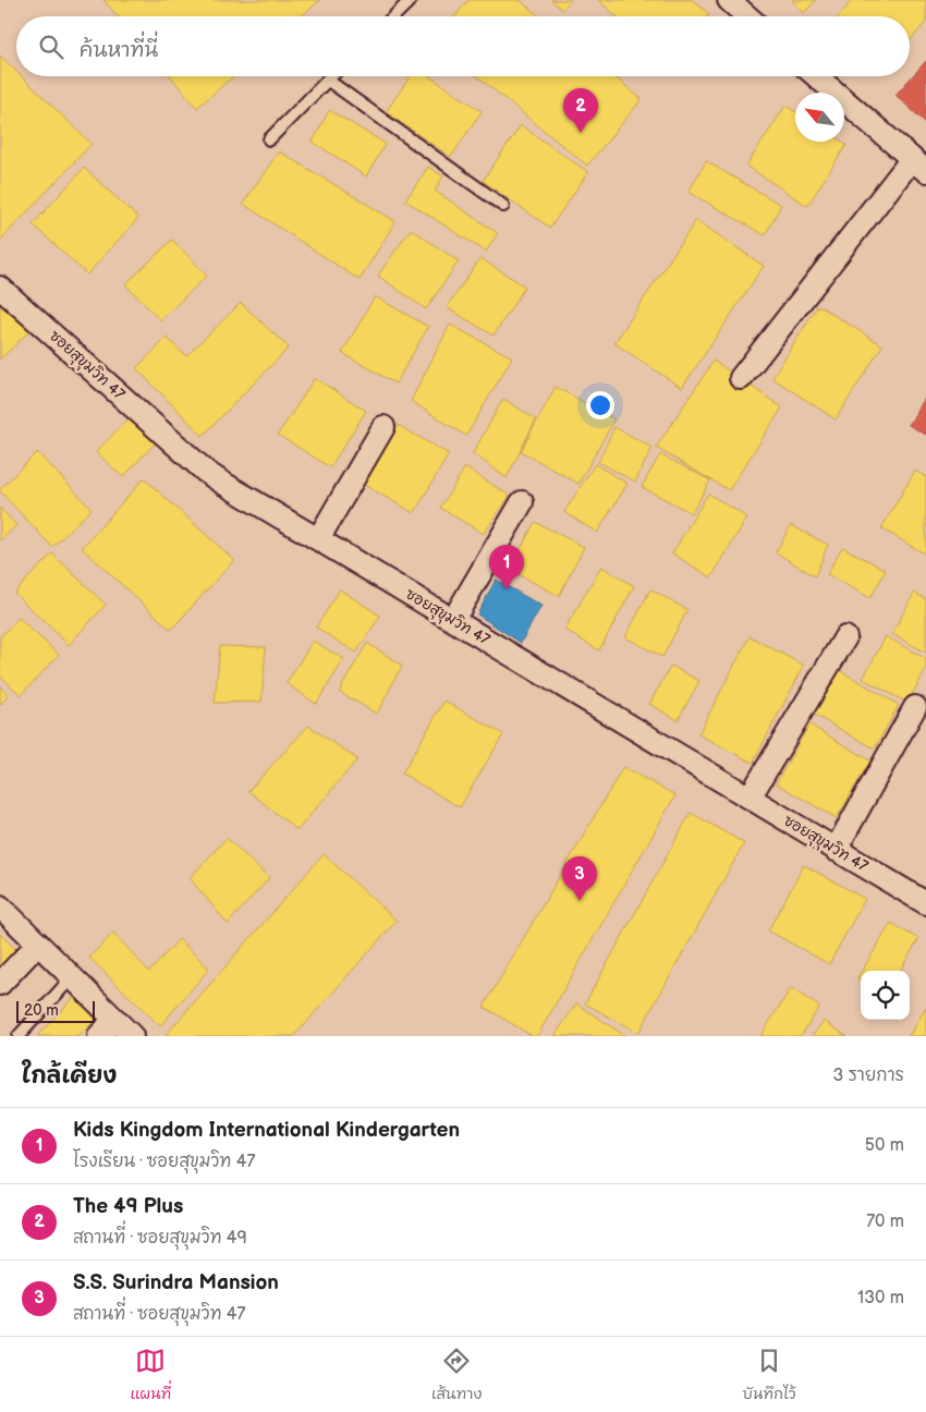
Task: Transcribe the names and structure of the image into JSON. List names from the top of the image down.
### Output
{
  "streets": {
    "street": ["ซอยสุขุมวิท 47"]
  },
  "scale_bar": "20 m",
  "north": "top left",
  "page": {
    "search": "ค้นหาที่นี่",
    "pins": ["2", "1", "3"],
    "scale": "20 m",
    "heading": ["ใกล้เคียง", "3 รายการ"],
    "list": [
      {
        "mark": "1",
        "name": "Kids Kingdom International Kindergarten",
        "note": "โรงเรียน · ซอยสุขุมวิท 47",
        "value": "50 m"
      },
      {
        "mark": "2",
        "name": "The 49 Plus",
        "note": "สถานที่ · ซอยสุขุมวิท 49",
        "value": "70 m"
      },
      {
        "mark": "3",
        "name": "S.S. Surindra Mansion",
        "note": "สถานที่ · ซอยสุขุมวิท 47",
        "value": "130 m"
      }
    ],
    "nav": ["แผนที่", "เส้นทาง", "บันทึกไว้"]
  }
}
